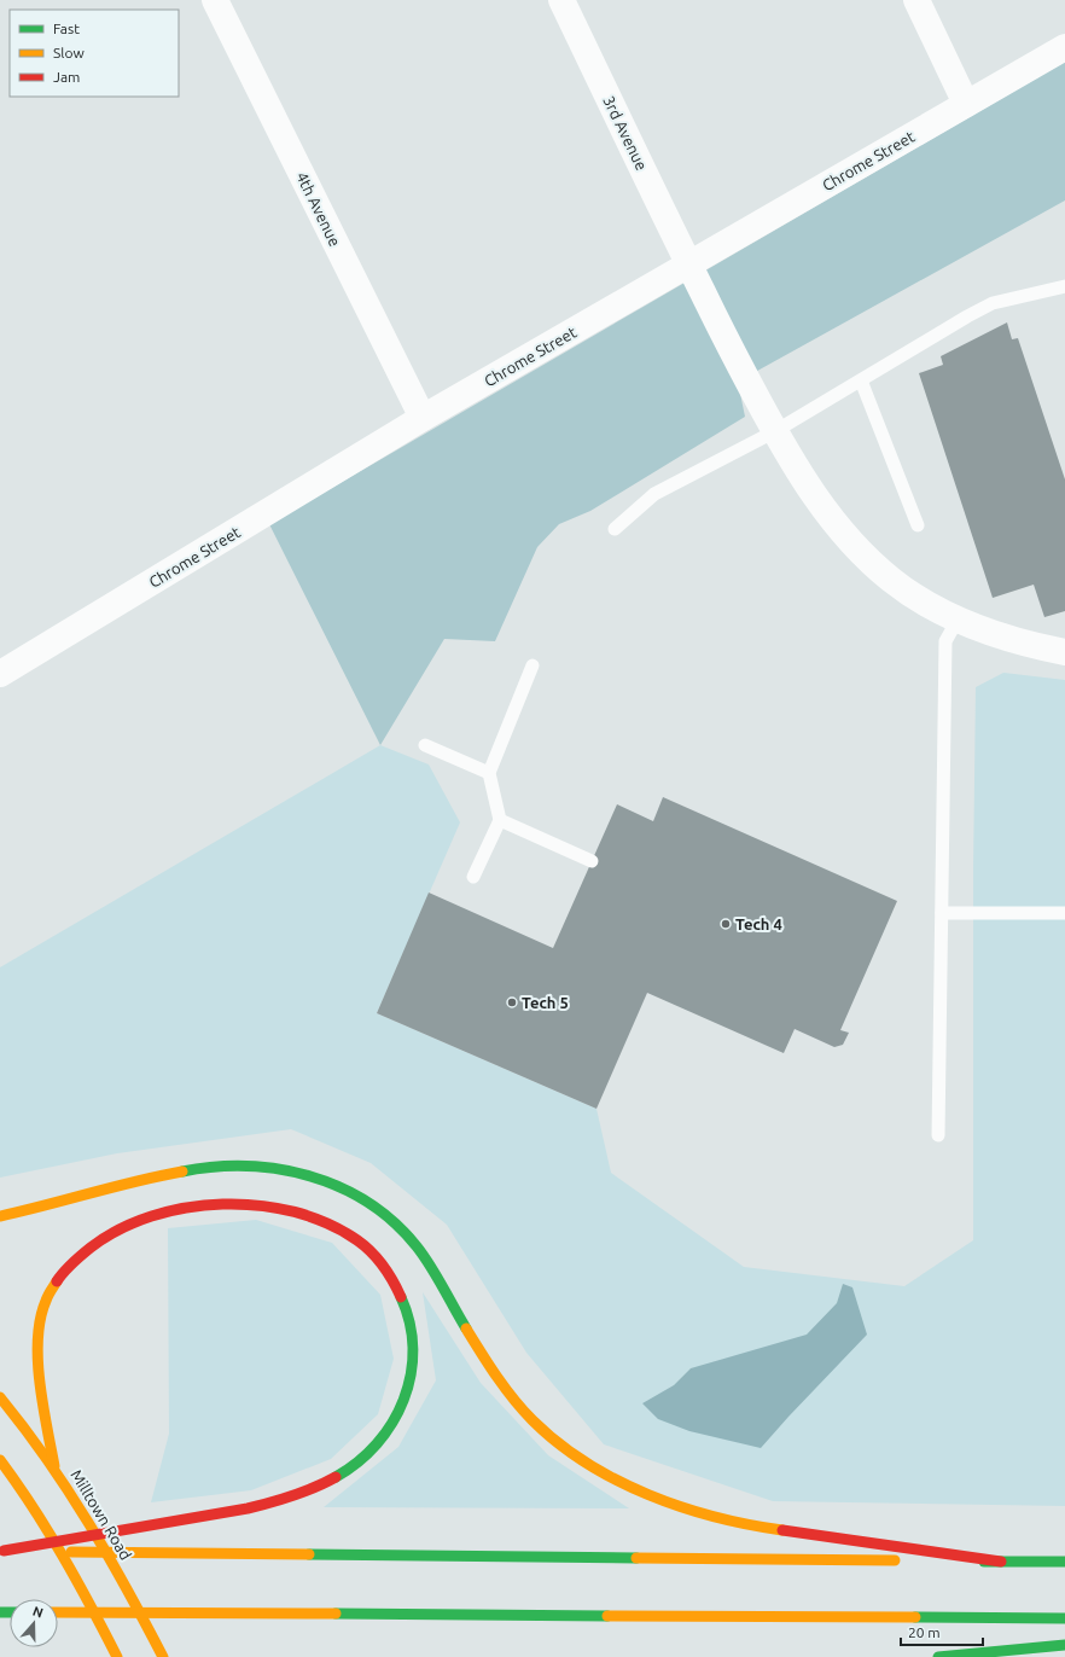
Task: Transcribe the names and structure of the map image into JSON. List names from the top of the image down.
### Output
{
  "streets": {
    "main road": ["Milltown Road"],
    "street": ["3rd Avenue", "Chrome Street", "4th Avenue"]
  },
  "crossings": [
    ["3rd Avenue", "Chrome Street"],
    ["Chrome Street", "4th Avenue"]
  ],
  "places": ["Tech 4", "Tech 5"],
  "legend": ["Fast", "Slow", "Jam"],
  "scale_bar": "20 m",
  "north": "top"
}
